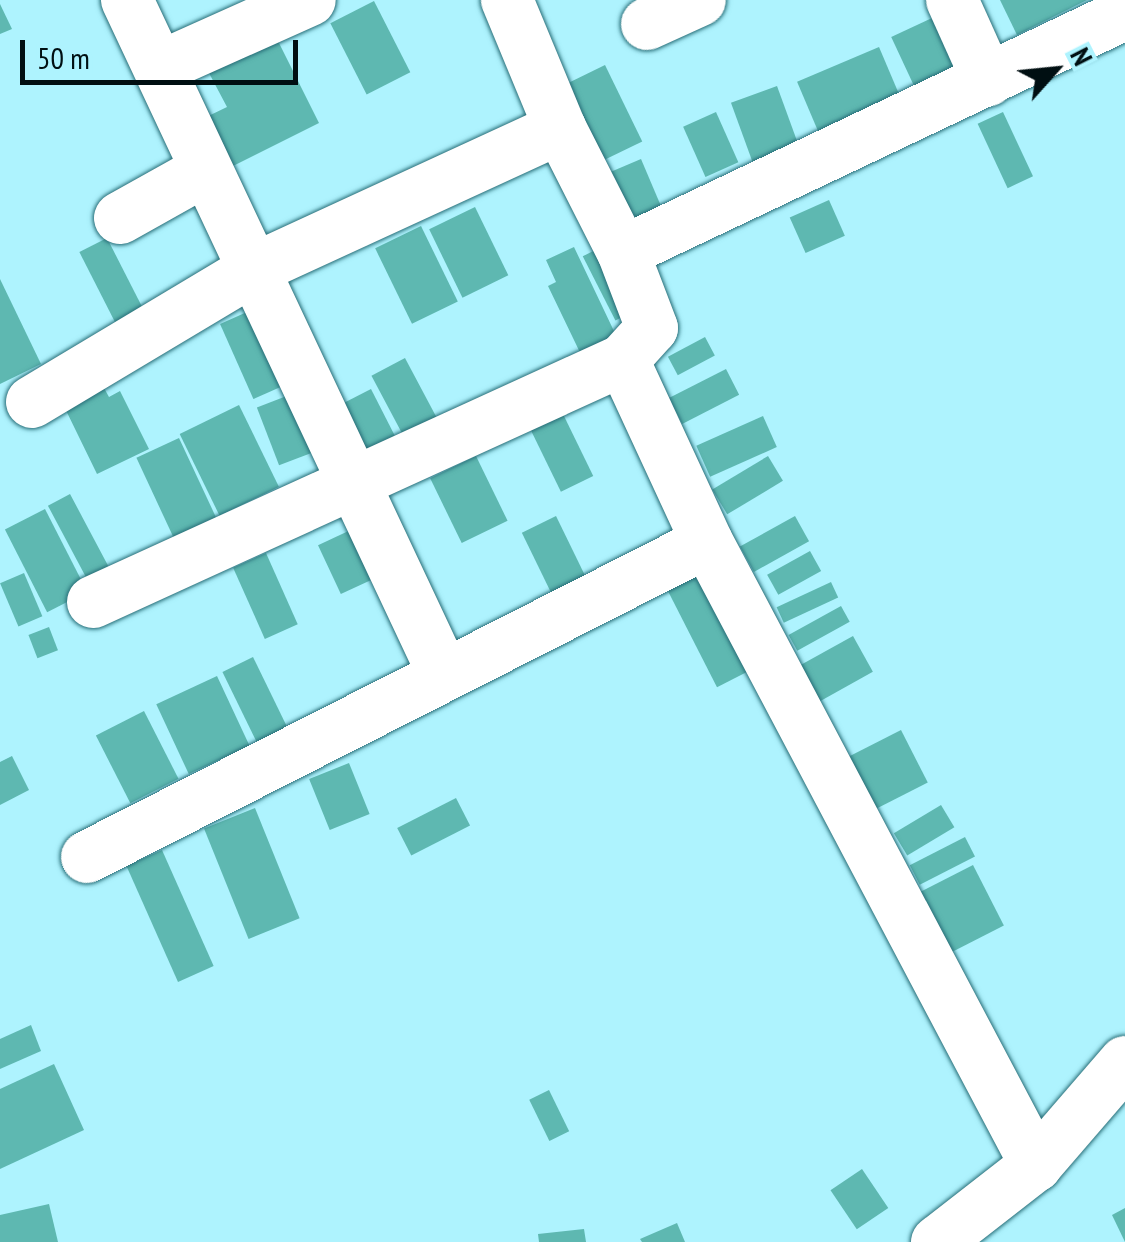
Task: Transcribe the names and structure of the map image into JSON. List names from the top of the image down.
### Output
{
  "scale_bar": "50 m",
  "north": "top right"
}
